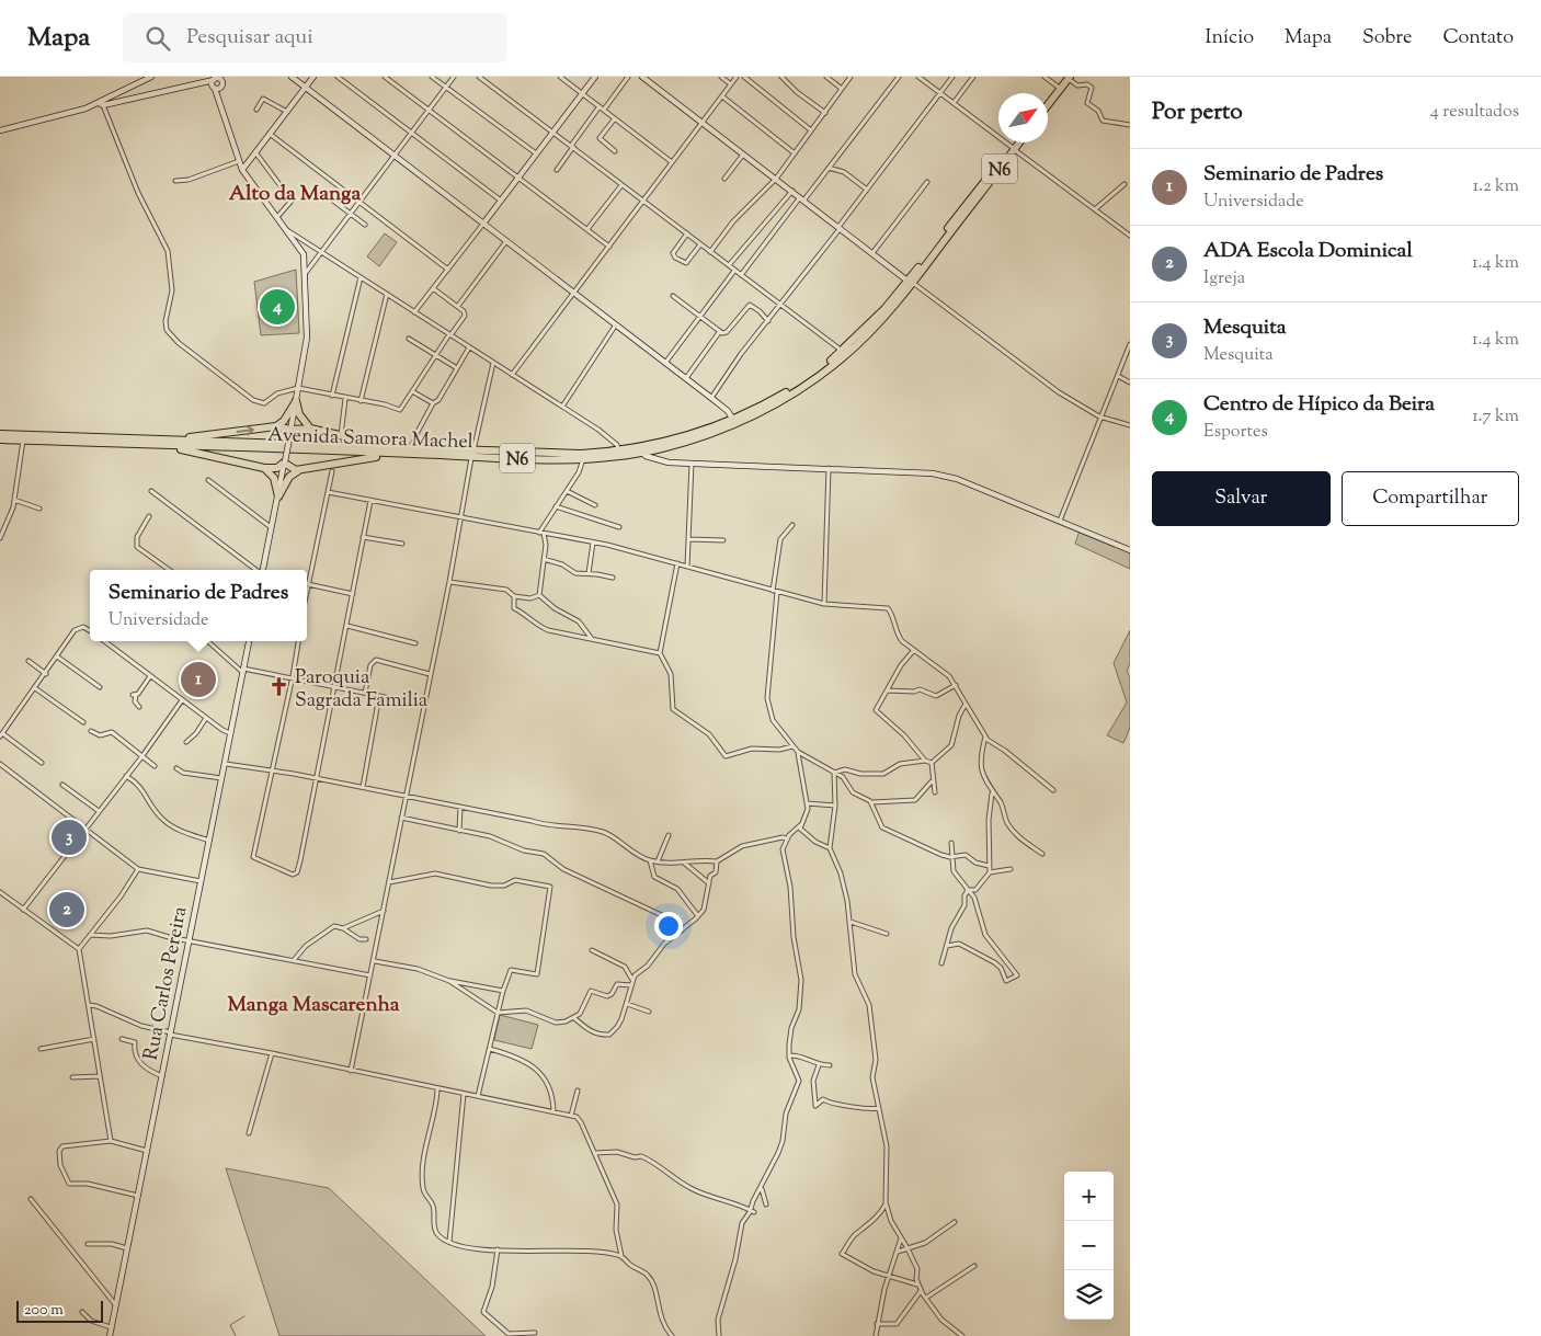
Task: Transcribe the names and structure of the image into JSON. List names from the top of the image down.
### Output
{
  "streets": {
    "highway": ["N6", "Avenida Samora Machel"],
    "main road": ["Rua Carlos Pereira"]
  },
  "crossings": [
    ["N6", "Avenida Samora Machel"]
  ],
  "districts": ["Alto da Manga", "Manga Mascarenha"],
  "places": {
    "church": ["Paroquia Sagrada Familia"]
  },
  "scale_bar": "200 m",
  "north": "top right",
  "page": {
    "header": "Mapa",
    "search": "Pesquisar aqui",
    "nav": [
      "Início",
      "Mapa",
      "Sobre",
      "Contato"
    ],
    "heading": ["Por perto", "4 resultados"],
    "list": [
      {
        "mark": "1",
        "name": "Seminario de Padres",
        "note": "Universidade",
        "value": "1.2 km"
      },
      {
        "mark": "2",
        "name": "ADA Escola Dominical",
        "note": "Igreja",
        "value": "1.4 km"
      },
      {
        "mark": "3",
        "name": "Mesquita",
        "note": "Mesquita",
        "value": "1.4 km"
      },
      {
        "mark": "4",
        "name": "Centro de Hípico da Beira",
        "note": "Esportes",
        "value": "1.7 km"
      }
    ],
    "pins": [
      "4",
      "1",
      "3",
      "2"
    ],
    "buttons": ["Salvar", "Compartilhar"],
    "popup": ["Seminario de Padres", "Universidade"],
    "map_buttons": ["+", "−"],
    "scale": "200 m"
  }
}
